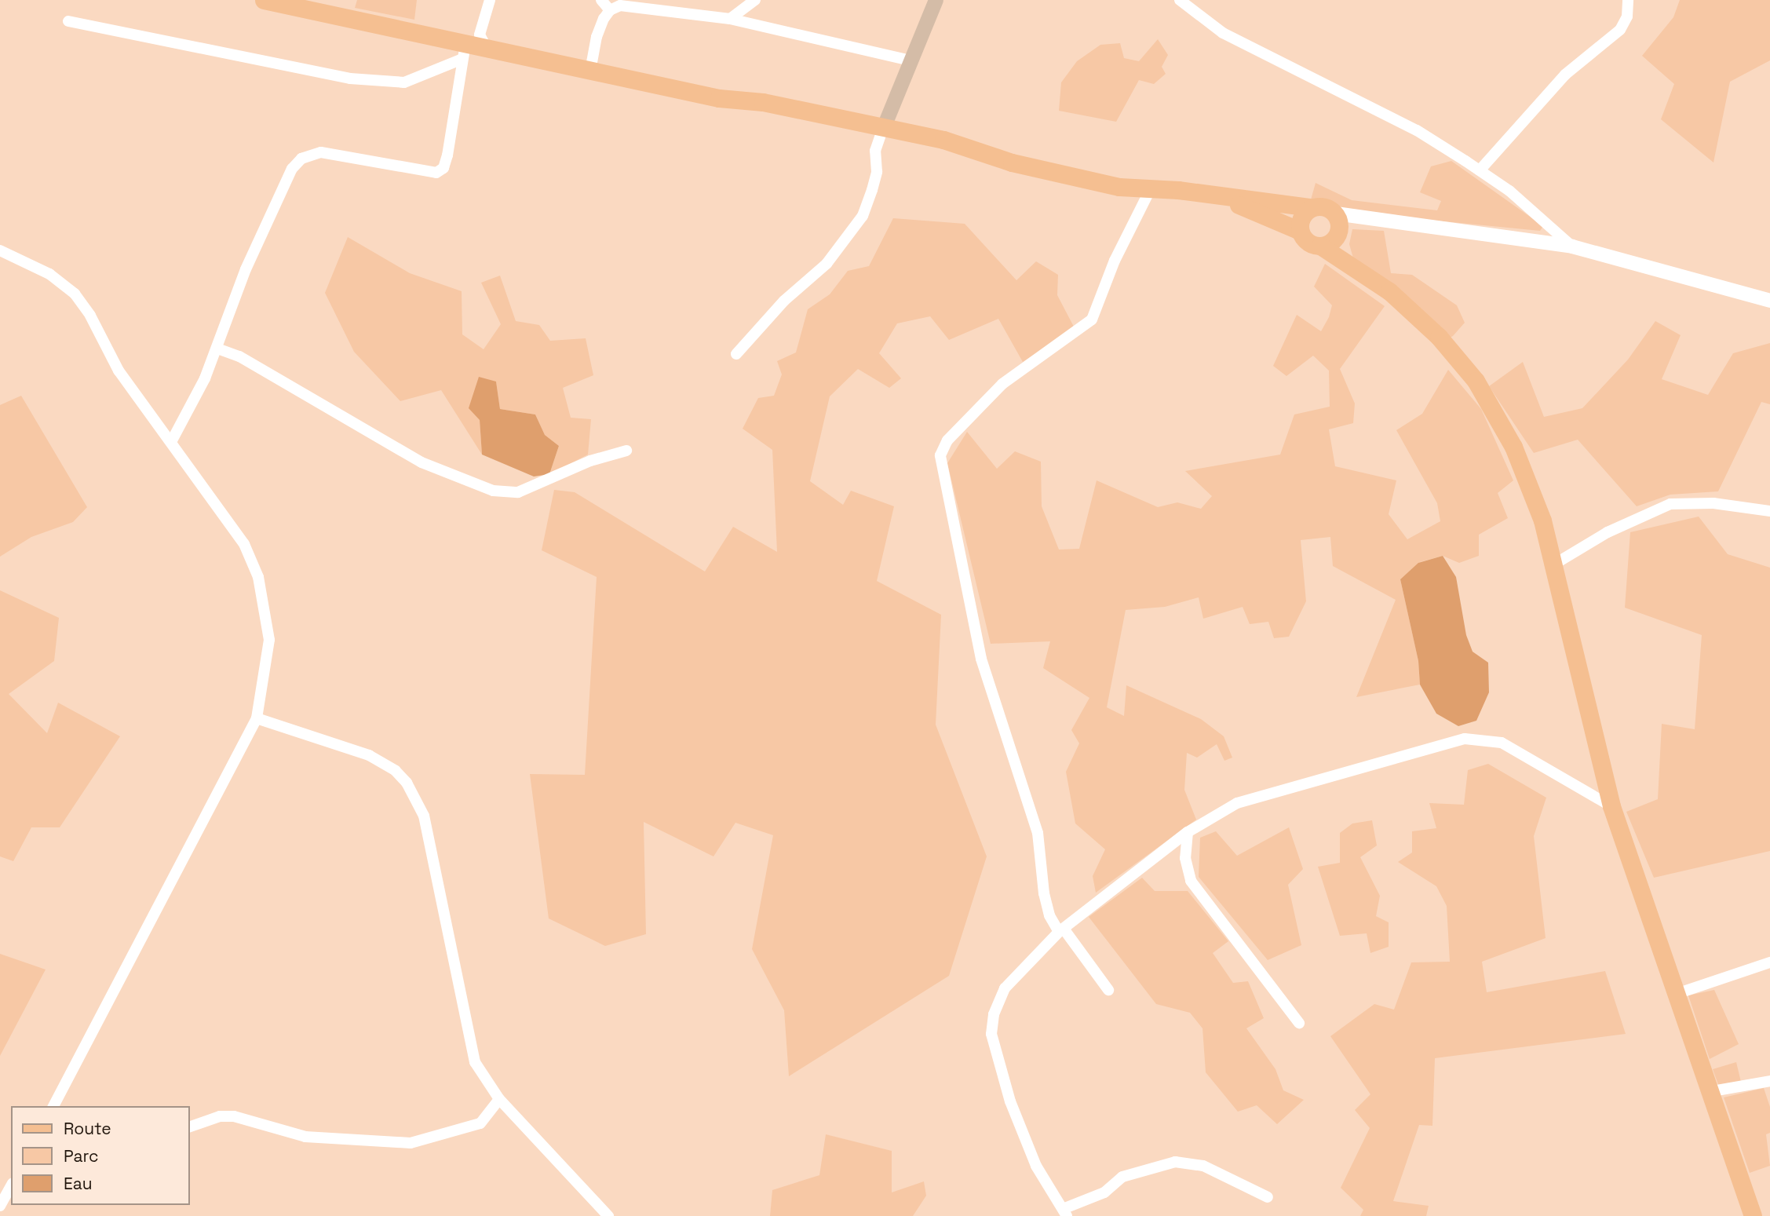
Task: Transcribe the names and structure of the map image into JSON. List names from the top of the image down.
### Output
{
  "legend": ["Route", "Parc", "Eau"]
}
